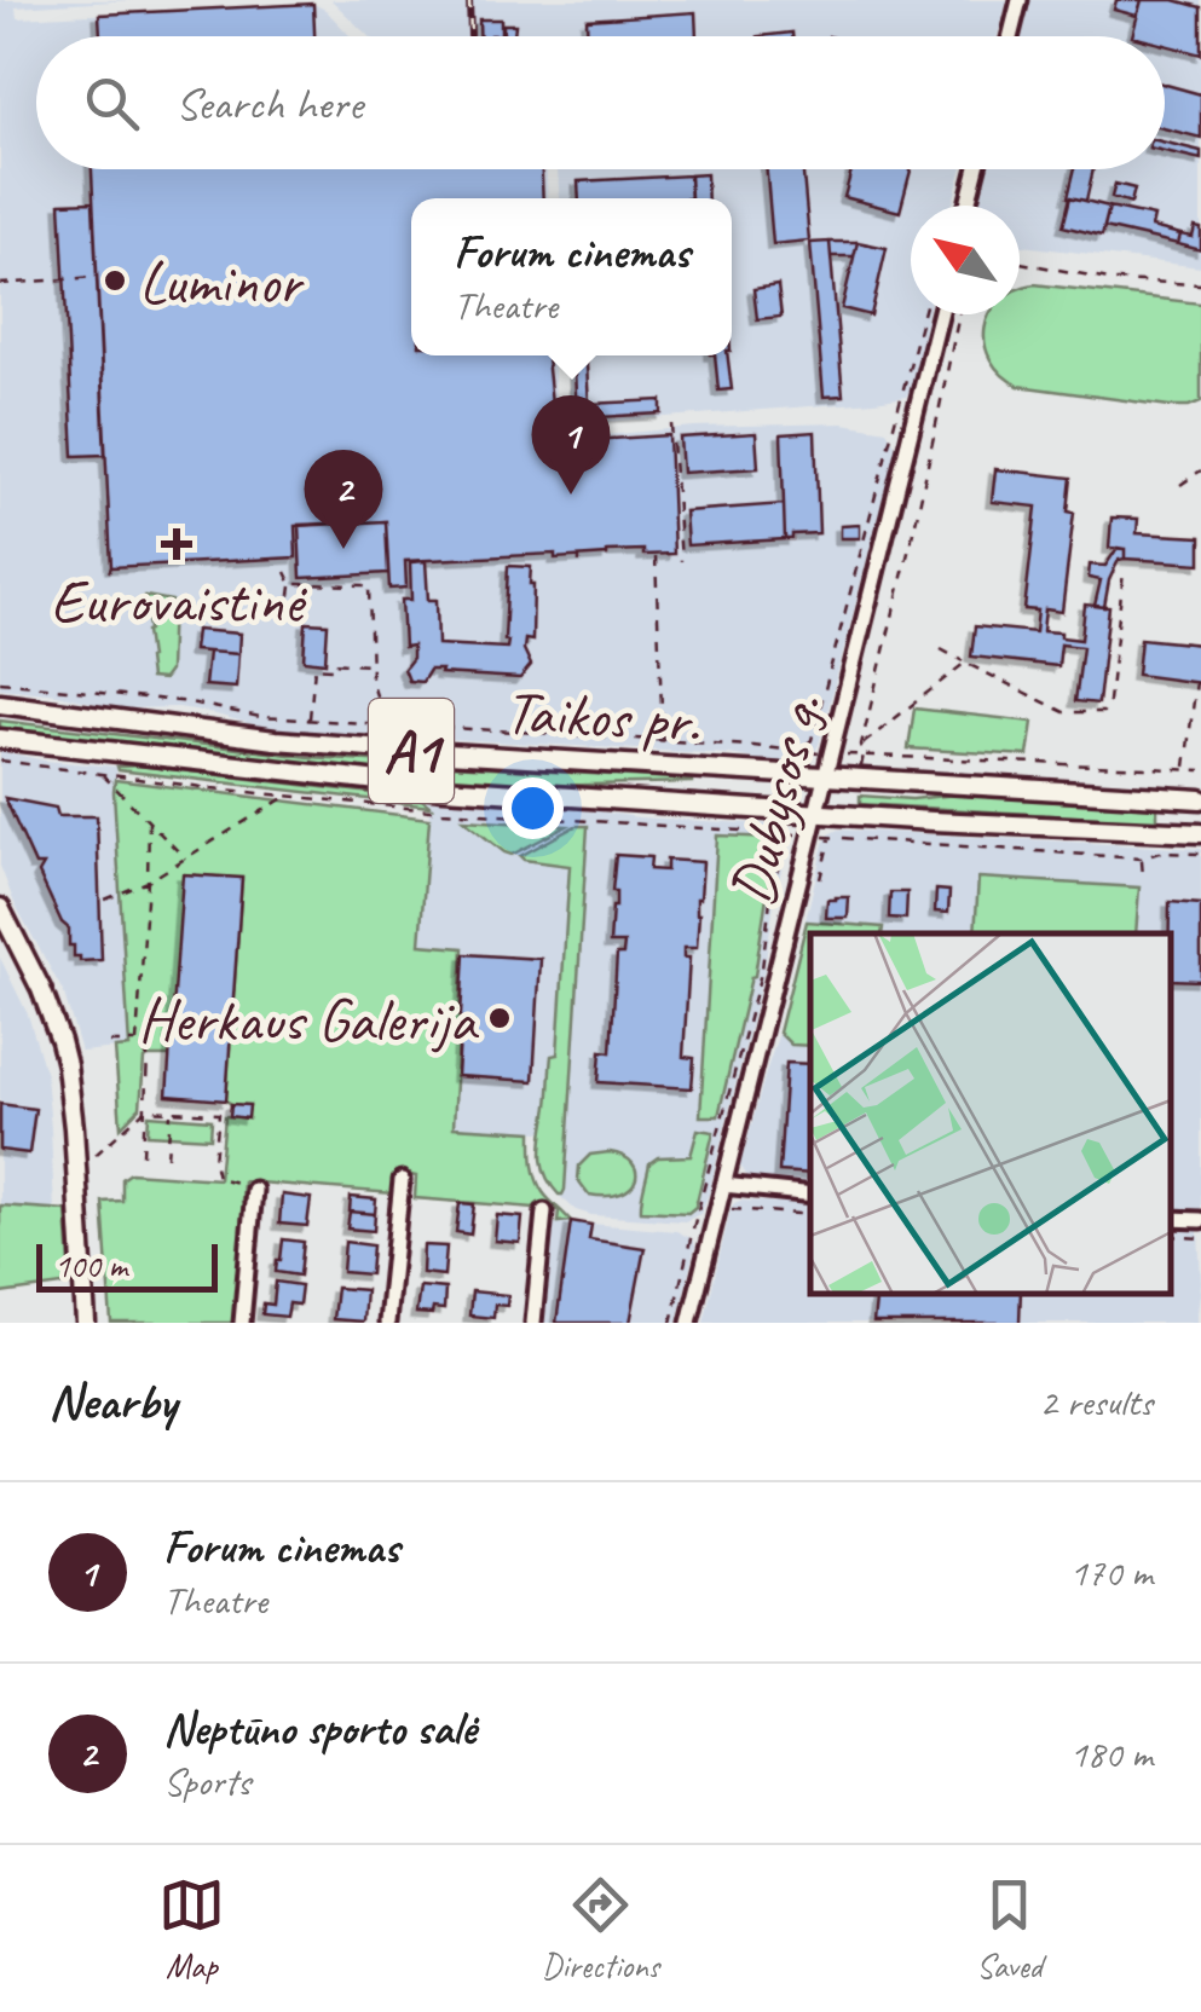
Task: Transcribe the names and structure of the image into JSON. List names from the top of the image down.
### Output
{
  "streets": {
    "main road": ["Taikos pr.", "A1"],
    "street": ["Dubysos g."]
  },
  "crossings": [
    ["Taikos pr.", "Dubysos g."]
  ],
  "places": {
    "other": ["Luminor", "Herkaus Galerija"],
    "health": ["Eurovaistinė"]
  },
  "scale_bar": "100 m",
  "north": "top left",
  "page": {
    "search": "Search here",
    "popup": ["Forum cinemas", "Theatre"],
    "pins": ["1", "2"],
    "scale": "100 m",
    "heading": ["Nearby", "2 results"],
    "list": [
      {
        "mark": "1",
        "name": "Forum cinemas",
        "note": "Theatre",
        "value": "170 m"
      },
      {
        "mark": "2",
        "name": "Neptūno sporto salė",
        "note": "Sports",
        "value": "180 m"
      }
    ],
    "nav": ["Map", "Directions", "Saved"]
  }
}
